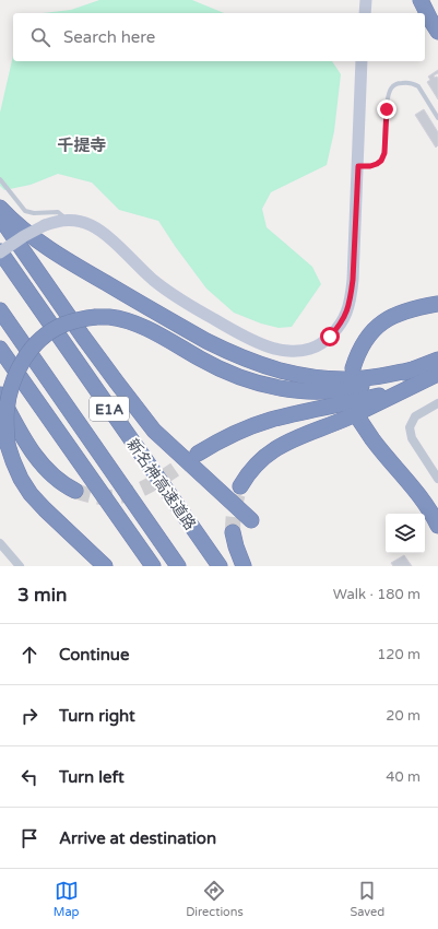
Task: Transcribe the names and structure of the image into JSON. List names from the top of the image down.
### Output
{
  "streets": {
    "highway": ["E1A", "新名神高速道路"]
  },
  "districts": ["千提寺"],
  "page": {
    "search": "Search here",
    "heading": ["3 min", "Walk · 180 m"],
    "list": [
      ["Continue", "120 m"],
      ["Turn right", "20 m"],
      ["Turn left", "40 m"],
      "Arrive at destination"
    ],
    "nav": ["Map", "Directions", "Saved"]
  }
}
